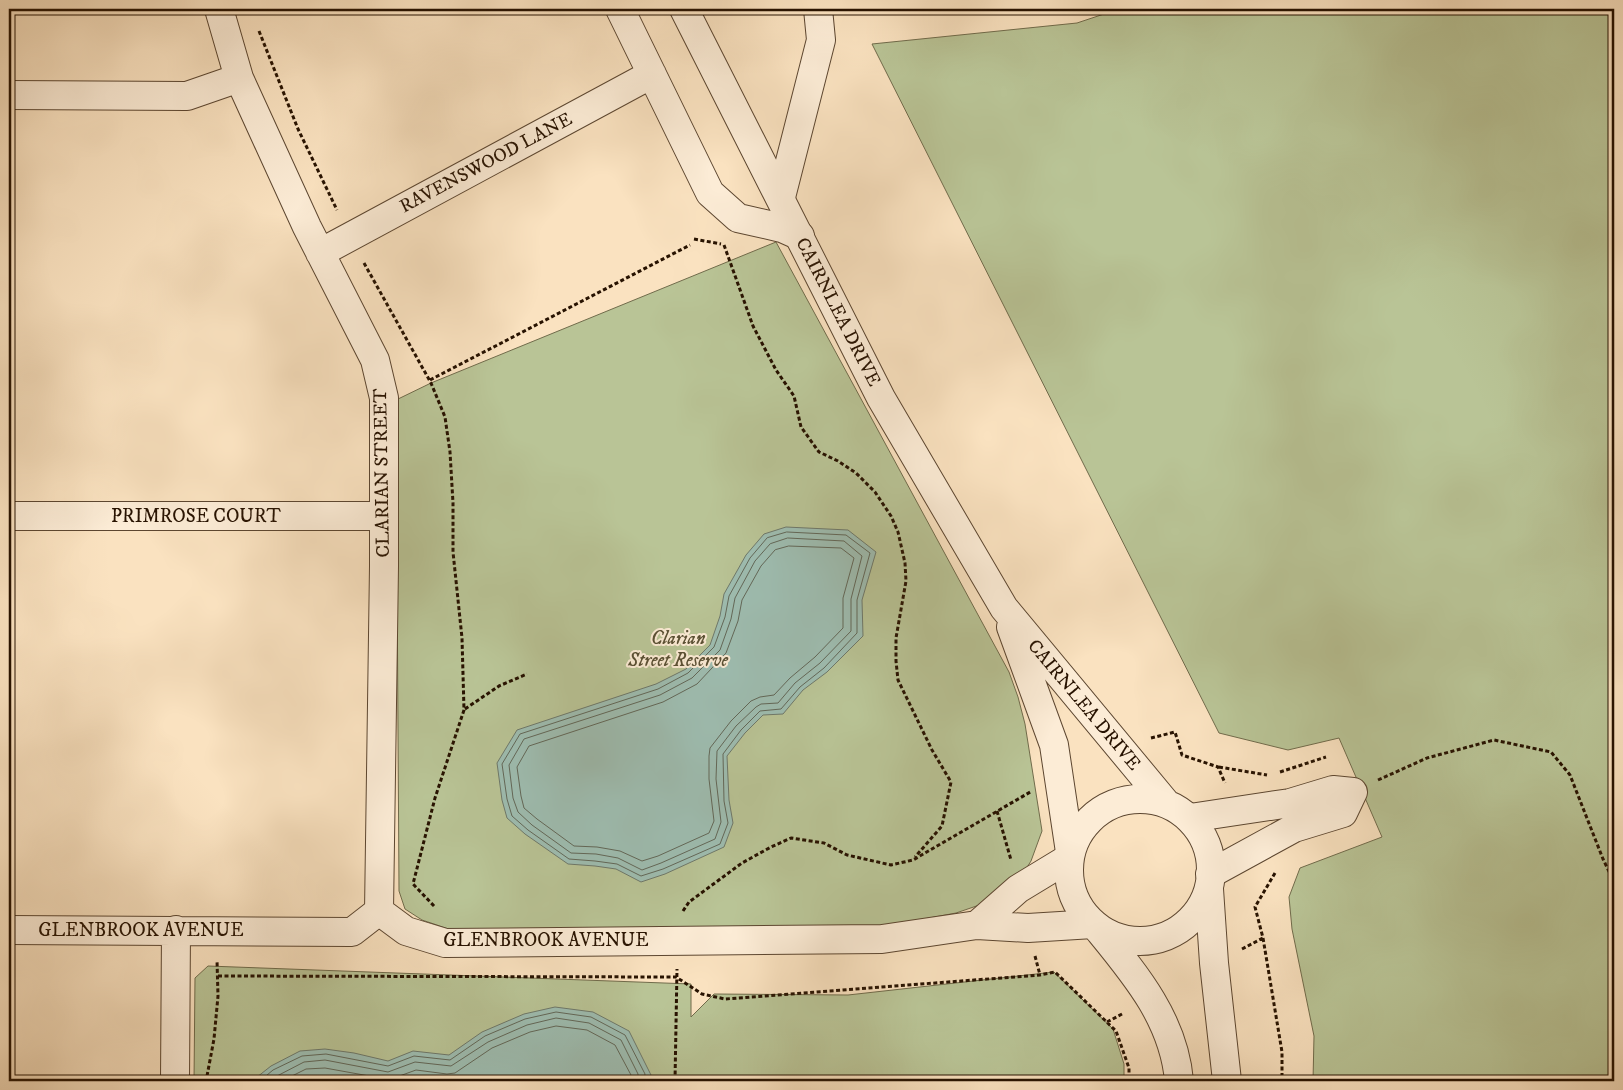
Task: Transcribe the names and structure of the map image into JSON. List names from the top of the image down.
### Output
{
  "streets": {
    "street": [
      "RAVENSWOOD LANE",
      "CAIRNLEA DRIVE",
      "CLARIAN STREET",
      "PRIMROSE COURT",
      "GLENBROOK AVENUE"
    ]
  },
  "crossings": [
    ["RAVENSWOOD LANE", "CLARIAN STREET"],
    ["CAIRNLEA DRIVE", "GLENBROOK AVENUE"],
    ["CLARIAN STREET", "PRIMROSE COURT"],
    ["CLARIAN STREET", "GLENBROOK AVENUE"]
  ],
  "parks": ["Clarian Street Reserve"]
}
